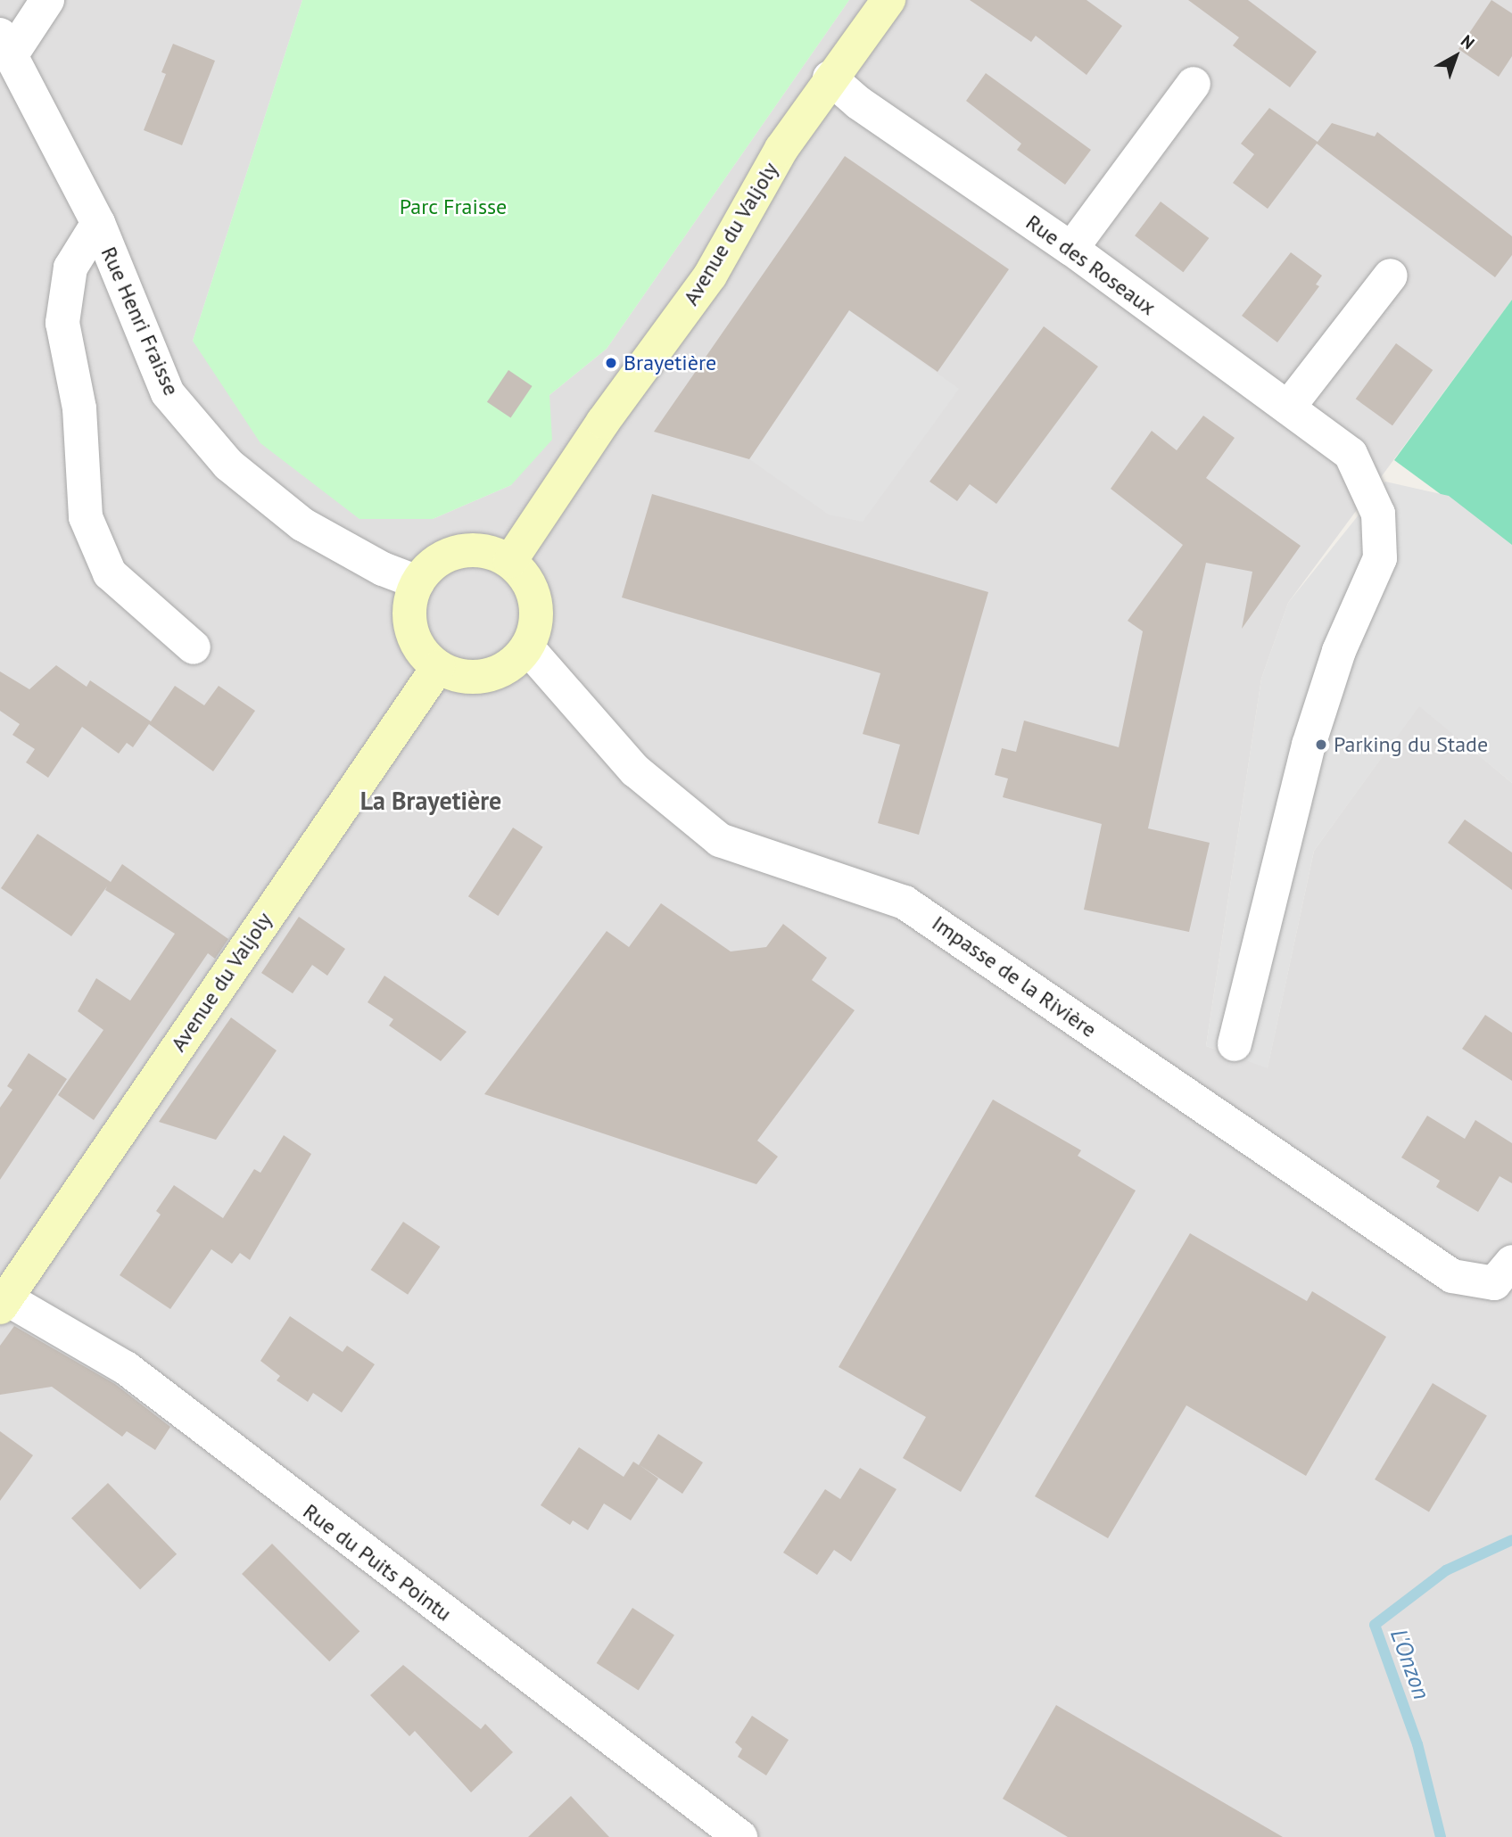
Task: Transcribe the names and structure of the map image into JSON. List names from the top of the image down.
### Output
{
  "streets": {
    "main road": ["Avenue du Valjoly"],
    "street": [
      "Rue des Roseaux",
      "Rue Henri Fraisse",
      "Impasse de la Rivière",
      "Rue du Puits Pointu"
    ]
  },
  "crossings": [
    ["Avenue du Valjoly", "Rue des Roseaux"],
    ["Avenue du Valjoly", "Rue Henri Fraisse"],
    ["Avenue du Valjoly", "Impasse de la Rivière"],
    ["Avenue du Valjoly", "Rue du Puits Pointu"],
    ["Rue Henri Fraisse", "Impasse de la Rivière"]
  ],
  "districts": ["La Brayetière"],
  "water": ["L'Onzon"],
  "parks": ["Parc Fraisse"],
  "places": ["Brayetière", "Parking du Stade"],
  "north": "top right"
}
